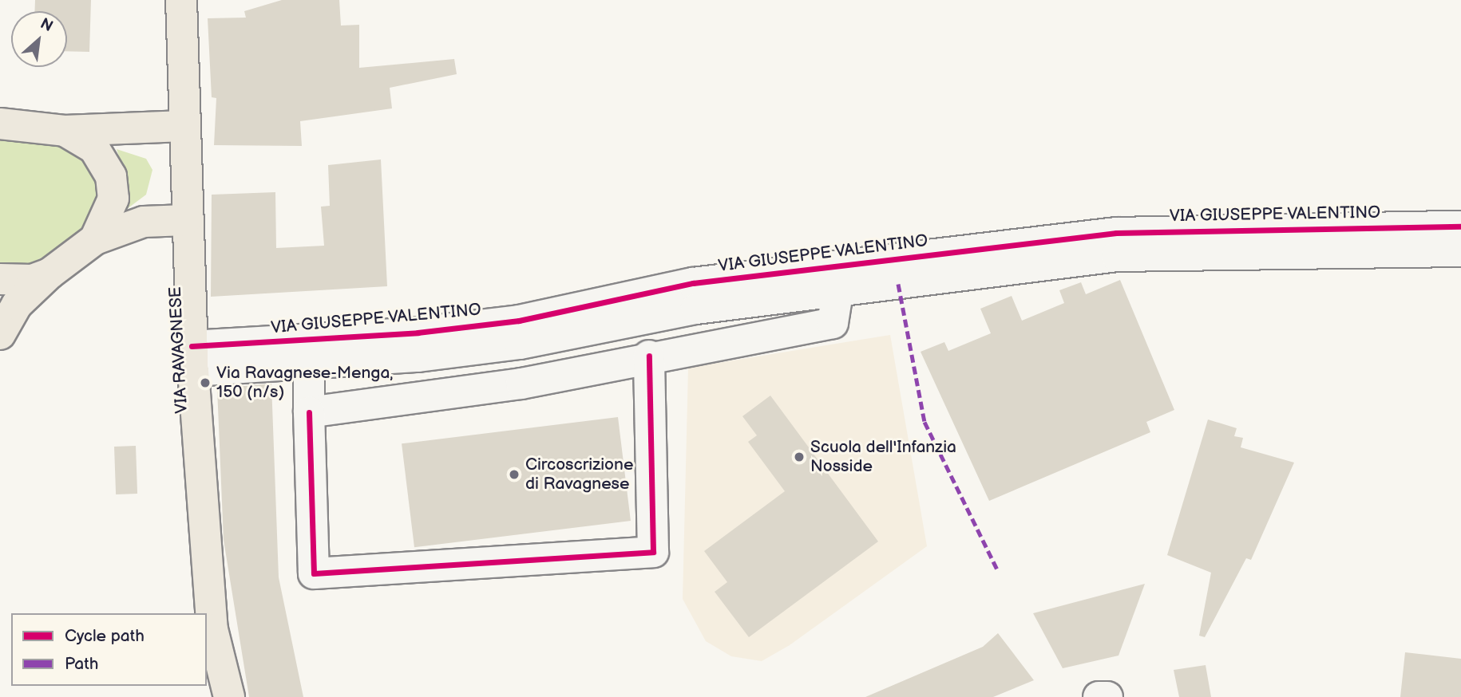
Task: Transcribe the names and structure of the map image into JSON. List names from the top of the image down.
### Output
{
  "streets": {
    "main road": ["VIA RAVAGNESE"],
    "street": ["VIA GIUSEPPE VALENTINO"]
  },
  "crossings": [
    ["VIA GIUSEPPE VALENTINO", "VIA RAVAGNESE"]
  ],
  "places": ["Via Ravagnese-Menga, 150 (n/s)", "Scuola dell'Infanzia Nosside", "Circoscrizione di Ravagnese"],
  "legend": ["Cycle path", "Path"],
  "north": "top right"
}
